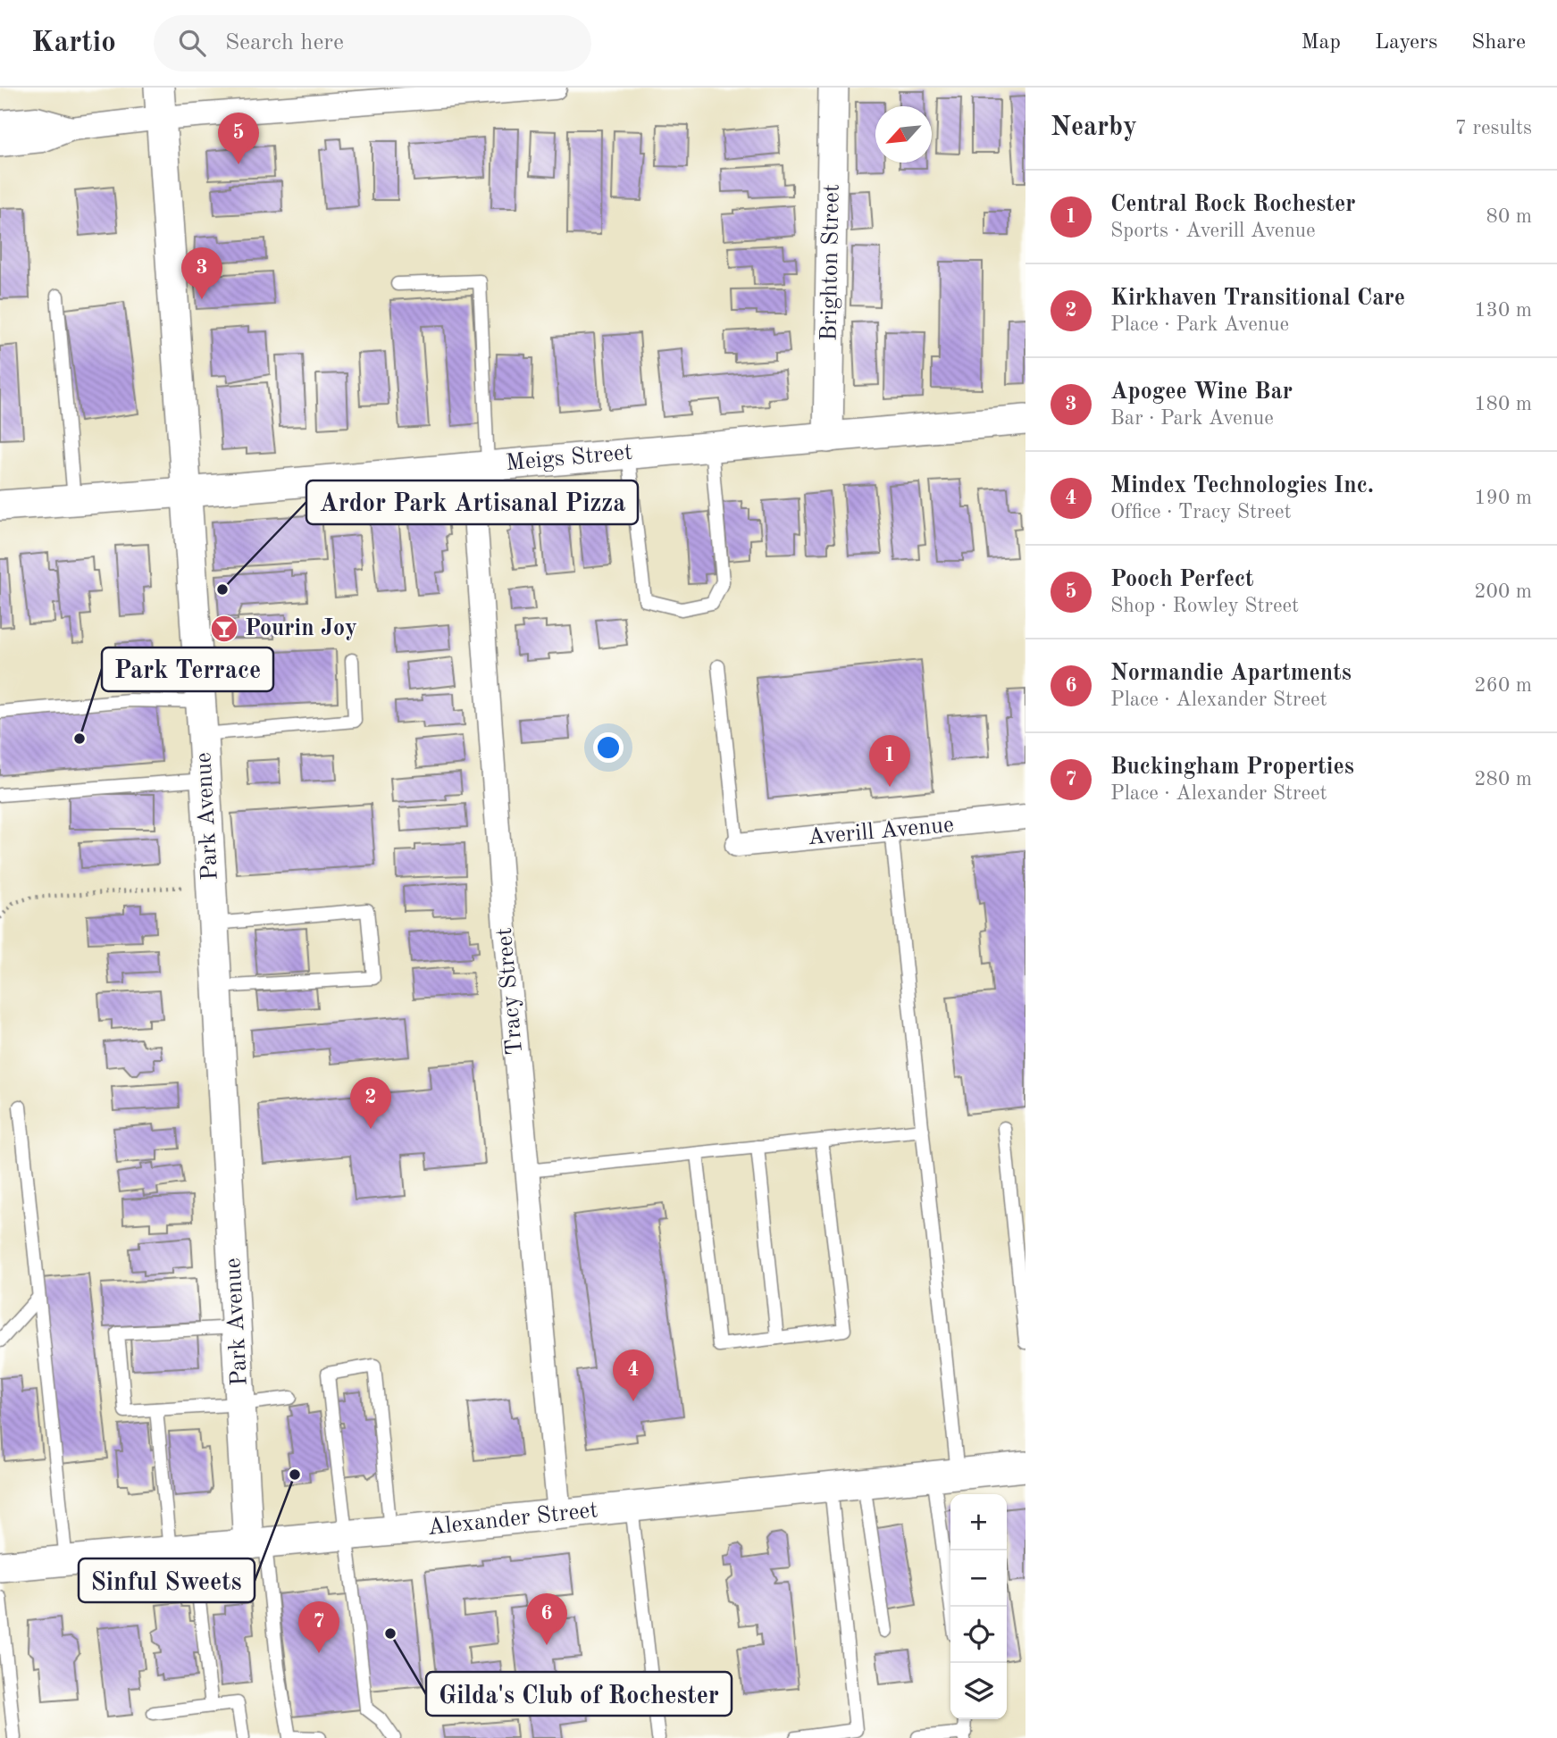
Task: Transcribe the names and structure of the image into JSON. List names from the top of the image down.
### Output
{
  "streets": {
    "street": [
      "Brighton Street",
      "Meigs Street",
      "Park Avenue",
      "Averill Avenue",
      "Tracy Street",
      "Alexander Street"
    ]
  },
  "crossings": [
    ["Brighton Street", "Meigs Street"],
    ["Meigs Street", "Park Avenue"],
    ["Meigs Street", "Tracy Street"],
    ["Park Avenue", "Alexander Street"],
    ["Tracy Street", "Alexander Street"]
  ],
  "places": {
    "other": [
      "Ardor Park Artisanal Pizza",
      "Park Terrace",
      "Sinful Sweets",
      "Gilda's Club of Rochester"
    ],
    "bar": ["Pourin Joy"]
  },
  "north": "bottom left",
  "page": {
    "header": "Kartio",
    "search": "Search here",
    "nav": ["Map", "Layers", "Share"],
    "heading": ["Nearby", "7 results"],
    "pins": [
      "5",
      "3",
      "1",
      "2",
      "4",
      "6",
      "7"
    ],
    "list": [
      {
        "mark": "1",
        "name": "Central Rock Rochester",
        "note": "Sports · Averill Avenue",
        "value": "80 m"
      },
      {
        "mark": "2",
        "name": "Kirkhaven Transitional Care",
        "note": "Place · Park Avenue",
        "value": "130 m"
      },
      {
        "mark": "3",
        "name": "Apogee Wine Bar",
        "note": "Bar · Park Avenue",
        "value": "180 m"
      },
      {
        "mark": "4",
        "name": "Mindex Technologies Inc.",
        "note": "Office · Tracy Street",
        "value": "190 m"
      },
      {
        "mark": "5",
        "name": "Pooch Perfect",
        "note": "Shop · Rowley Street",
        "value": "200 m"
      },
      {
        "mark": "6",
        "name": "Normandie Apartments",
        "note": "Place · Alexander Street",
        "value": "260 m"
      },
      {
        "mark": "7",
        "name": "Buckingham Properties",
        "note": "Place · Alexander Street",
        "value": "280 m"
      }
    ],
    "map_buttons": ["+", "−"]
  }
}
